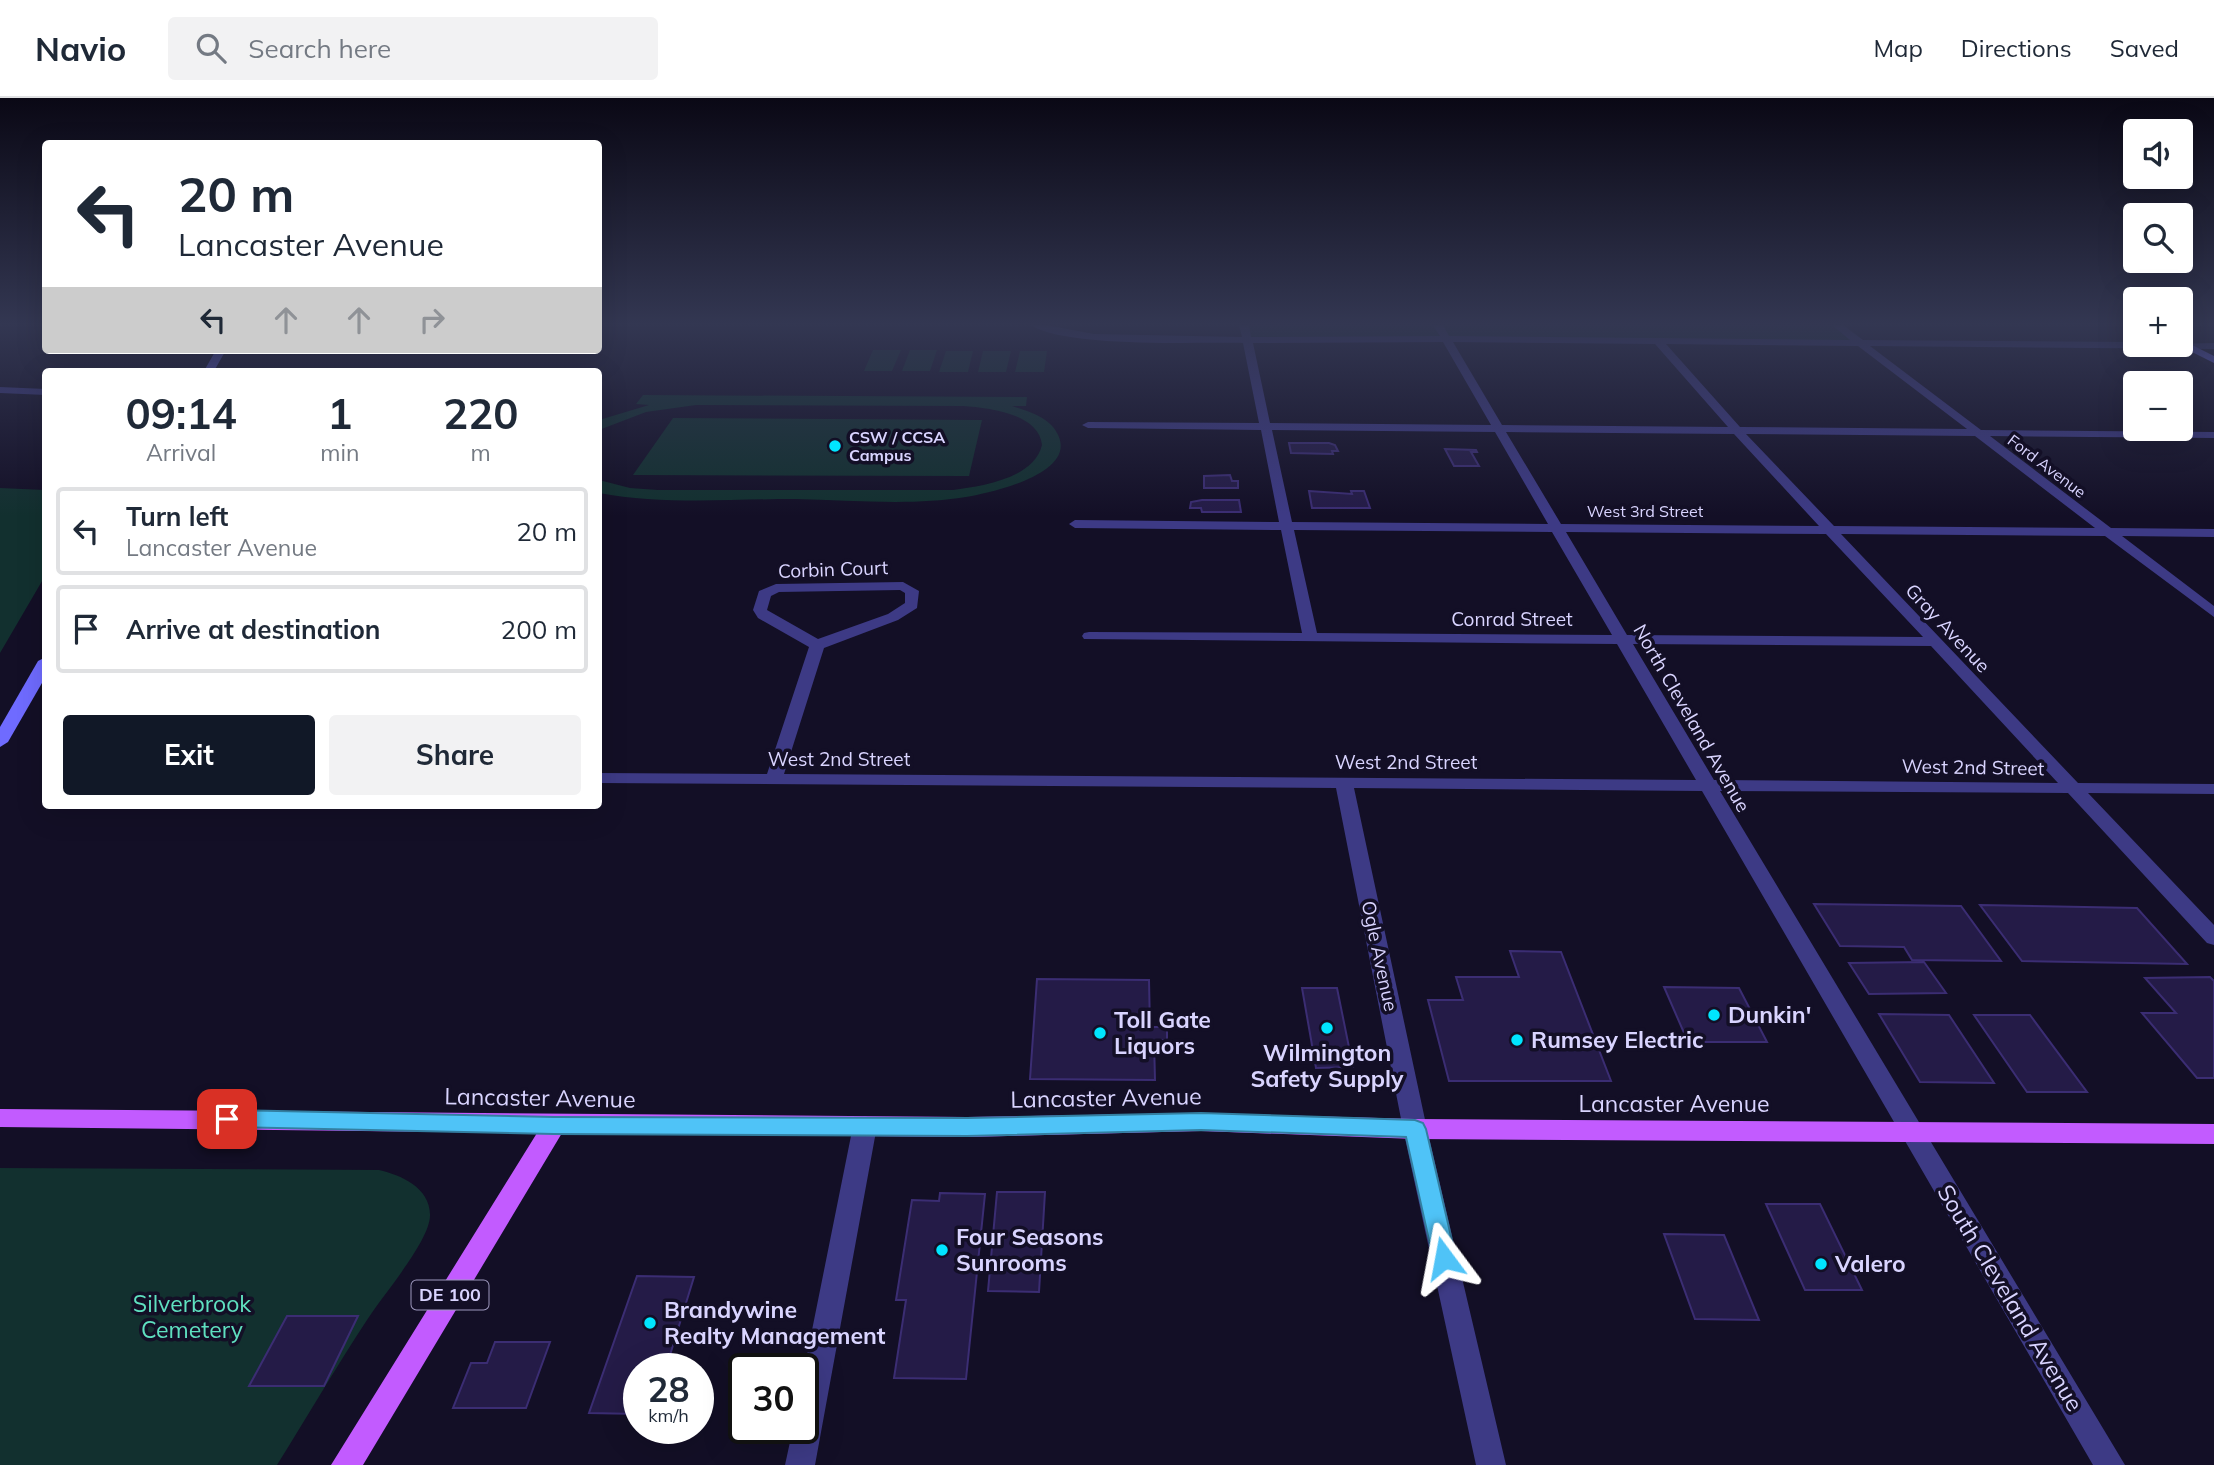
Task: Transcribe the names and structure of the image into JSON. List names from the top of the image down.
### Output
{
  "streets": {
    "main road": ["Lancaster Avenue", "DE 100"],
    "street": [
      "Ford Avenue",
      "West 3rd Street",
      "Corbin Court",
      "Conrad Street",
      "Gray Avenue",
      "North Cleveland Avenue",
      "West 2nd Street",
      "Ogle Avenue",
      "South Cleveland Avenue"
    ]
  },
  "crossings": [
    ["Ford Avenue", "West 3rd Street"],
    ["West 3rd Street", "Gray Avenue"],
    ["West 3rd Street", "North Cleveland Avenue"],
    ["Conrad Street", "Gray Avenue"],
    ["Conrad Street", "North Cleveland Avenue"],
    ["Gray Avenue", "West 2nd Street"],
    ["North Cleveland Avenue", "West 2nd Street"],
    ["North Cleveland Avenue", "Lancaster Avenue"],
    ["North Cleveland Avenue", "South Cleveland Avenue"],
    ["West 2nd Street", "Ogle Avenue"],
    ["Ogle Avenue", "Lancaster Avenue"],
    ["Lancaster Avenue", "DE 100"],
    ["Lancaster Avenue", "South Cleveland Avenue"]
  ],
  "parks": ["Silverbrook Cemetery"],
  "places": [
    "CSW / CCSA Campus",
    "Dunkin'",
    "Wilmington Safety Supply",
    "Toll Gate Liquors",
    "Rumsey Electric",
    "Four Seasons Sunrooms",
    "Valero",
    "Brandywine Realty Management"
  ],
  "page": {
    "header": "Navio",
    "search": "Search here",
    "nav": ["Map", "Directions", "Saved"],
    "map_buttons": ["+", "−"],
    "turn": ["20 m", "Lancaster Avenue"],
    "eta": [
      "09:14",
      "Arrival",
      "1",
      "min",
      "220",
      "m"
    ],
    "list": [
      {
        "name": "Turn left",
        "note": "Lancaster Avenue",
        "value": "20 m"
      },
      {
        "name": "Arrive at destination",
        "value": "200 m"
      }
    ],
    "buttons": ["Exit", "Share"],
    "speed": "28 km/h",
    "limit": "30"
  }
}
